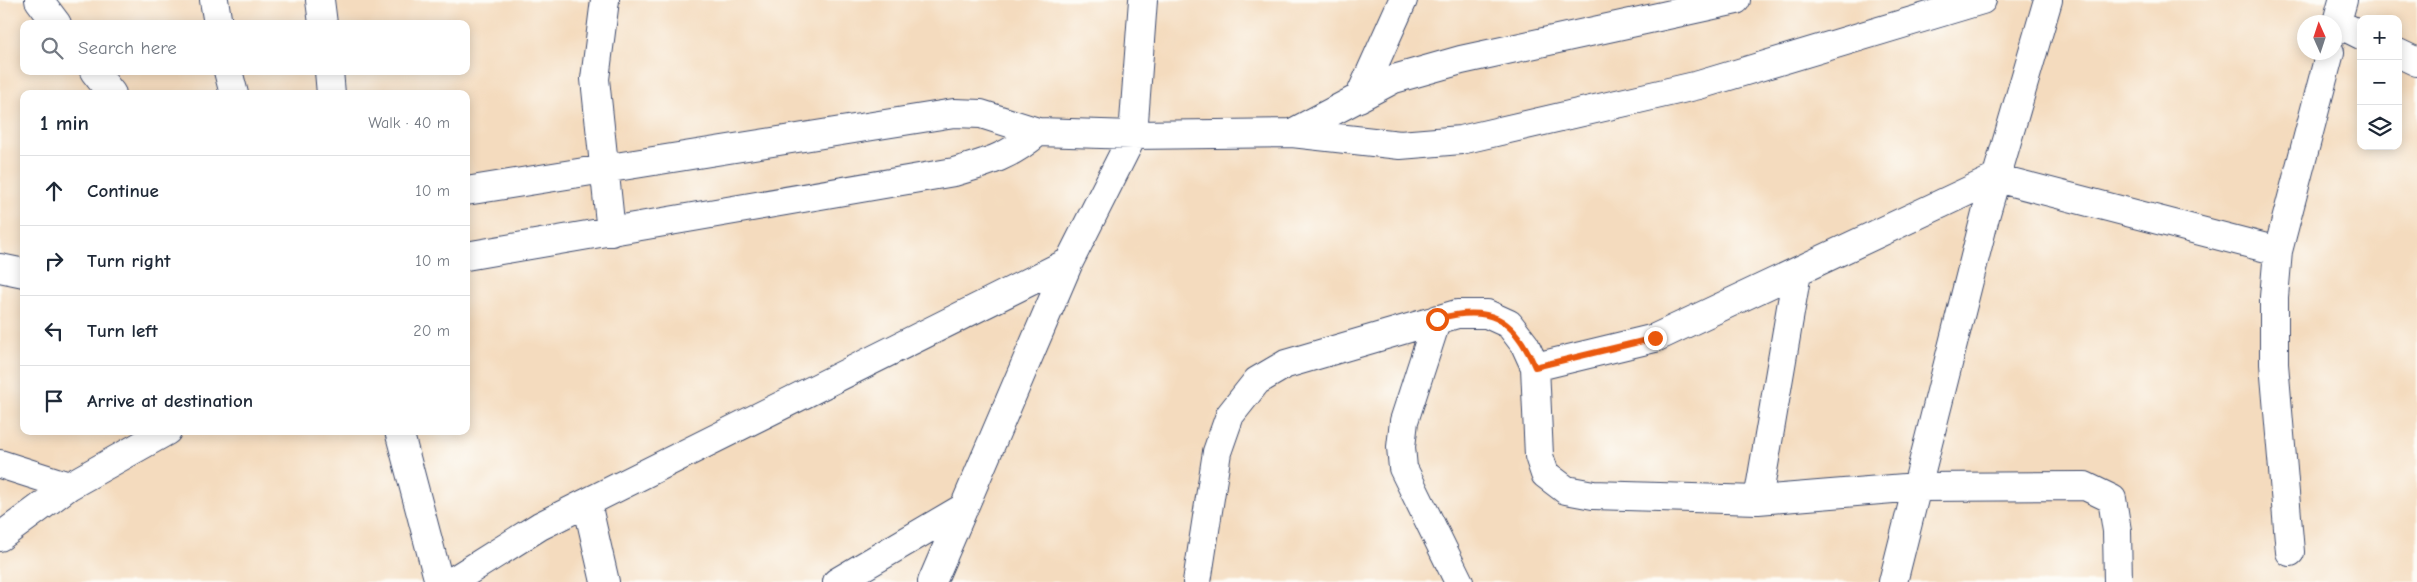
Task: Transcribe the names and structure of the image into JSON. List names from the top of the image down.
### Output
{
  "north": "top",
  "page": {
    "map_buttons": ["+", "−"],
    "search": "Search here",
    "heading": ["1 min", "Walk · 40 m"],
    "list": [
      ["Continue", "10 m"],
      ["Turn right", "10 m"],
      ["Turn left", "20 m"],
      "Arrive at destination"
    ]
  }
}
